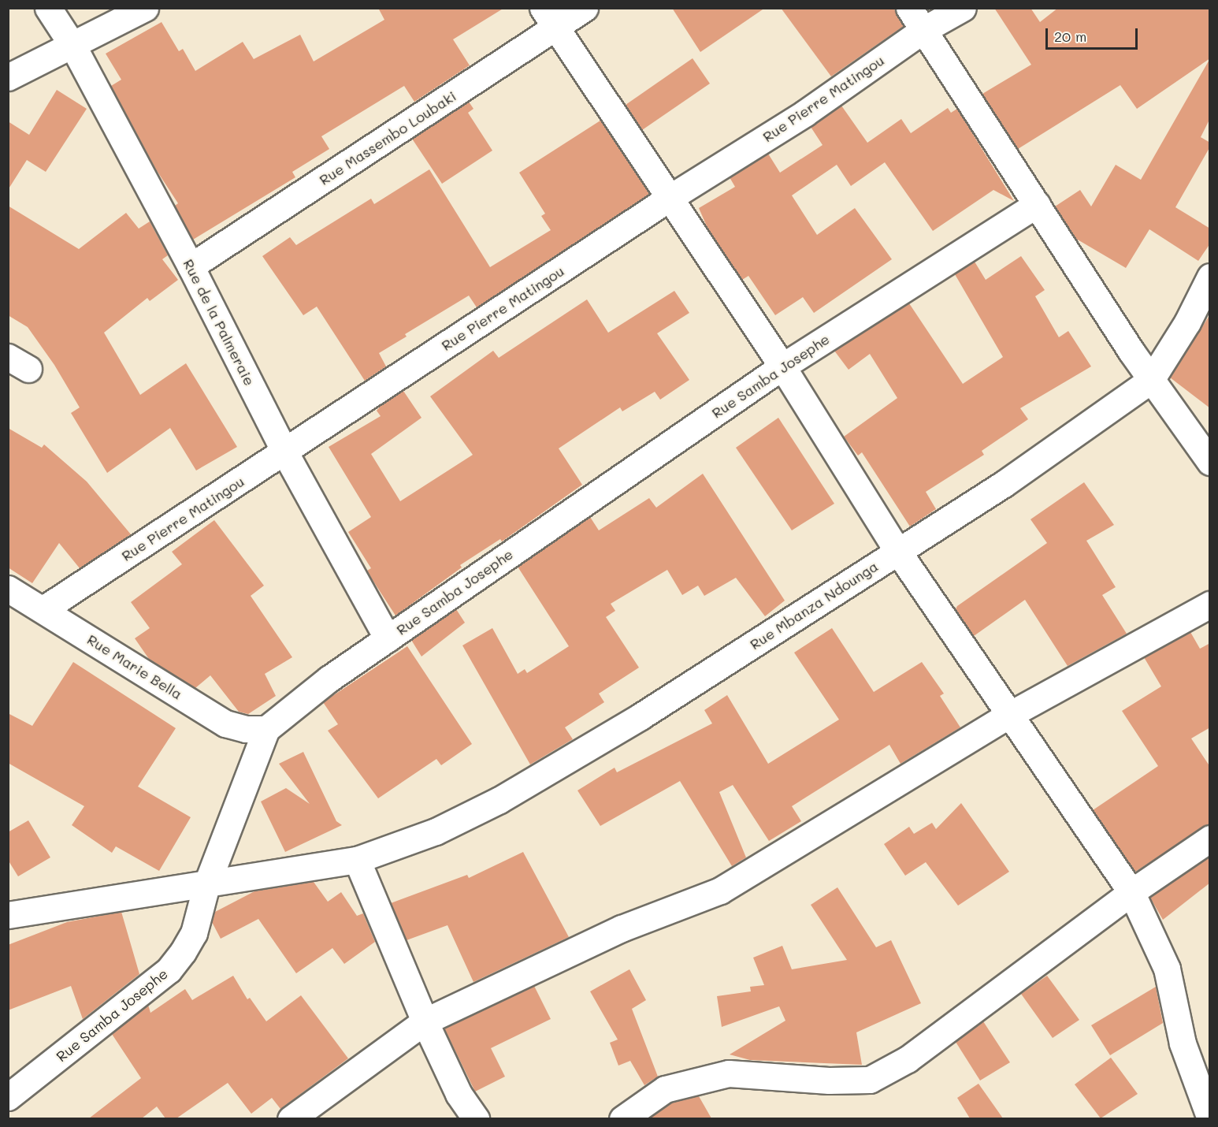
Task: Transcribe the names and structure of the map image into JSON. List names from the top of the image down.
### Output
{
  "streets": {
    "street": [
      "Rue Pierre Matingou",
      "Rue Massembo Loubaki",
      "Rue de la Palmeraie",
      "Rue Samba Josephe",
      "Rue Mbanza Ndounga",
      "Rue Marie Bella"
    ]
  },
  "crossings": [
    ["Rue Pierre Matingou", "Rue de la Palmeraie"],
    ["Rue Pierre Matingou", "Rue Marie Bella"],
    ["Rue Massembo Loubaki", "Rue de la Palmeraie"],
    ["Rue de la Palmeraie", "Rue Samba Josephe"],
    ["Rue Samba Josephe", "Rue Mbanza Ndounga"],
    ["Rue Samba Josephe", "Rue Marie Bella"]
  ],
  "scale_bar": "20 m"
}
